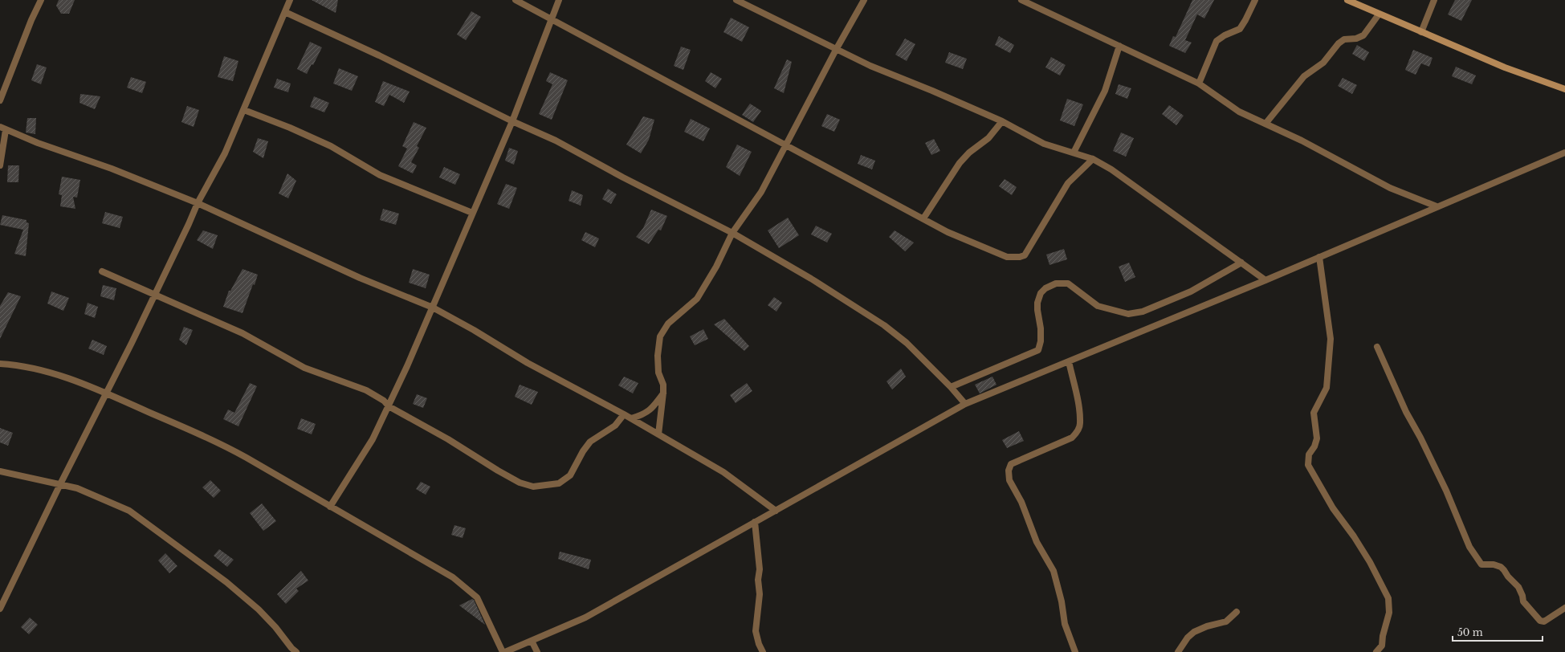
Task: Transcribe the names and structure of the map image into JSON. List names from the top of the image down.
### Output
{
  "scale_bar": "50 m"
}
